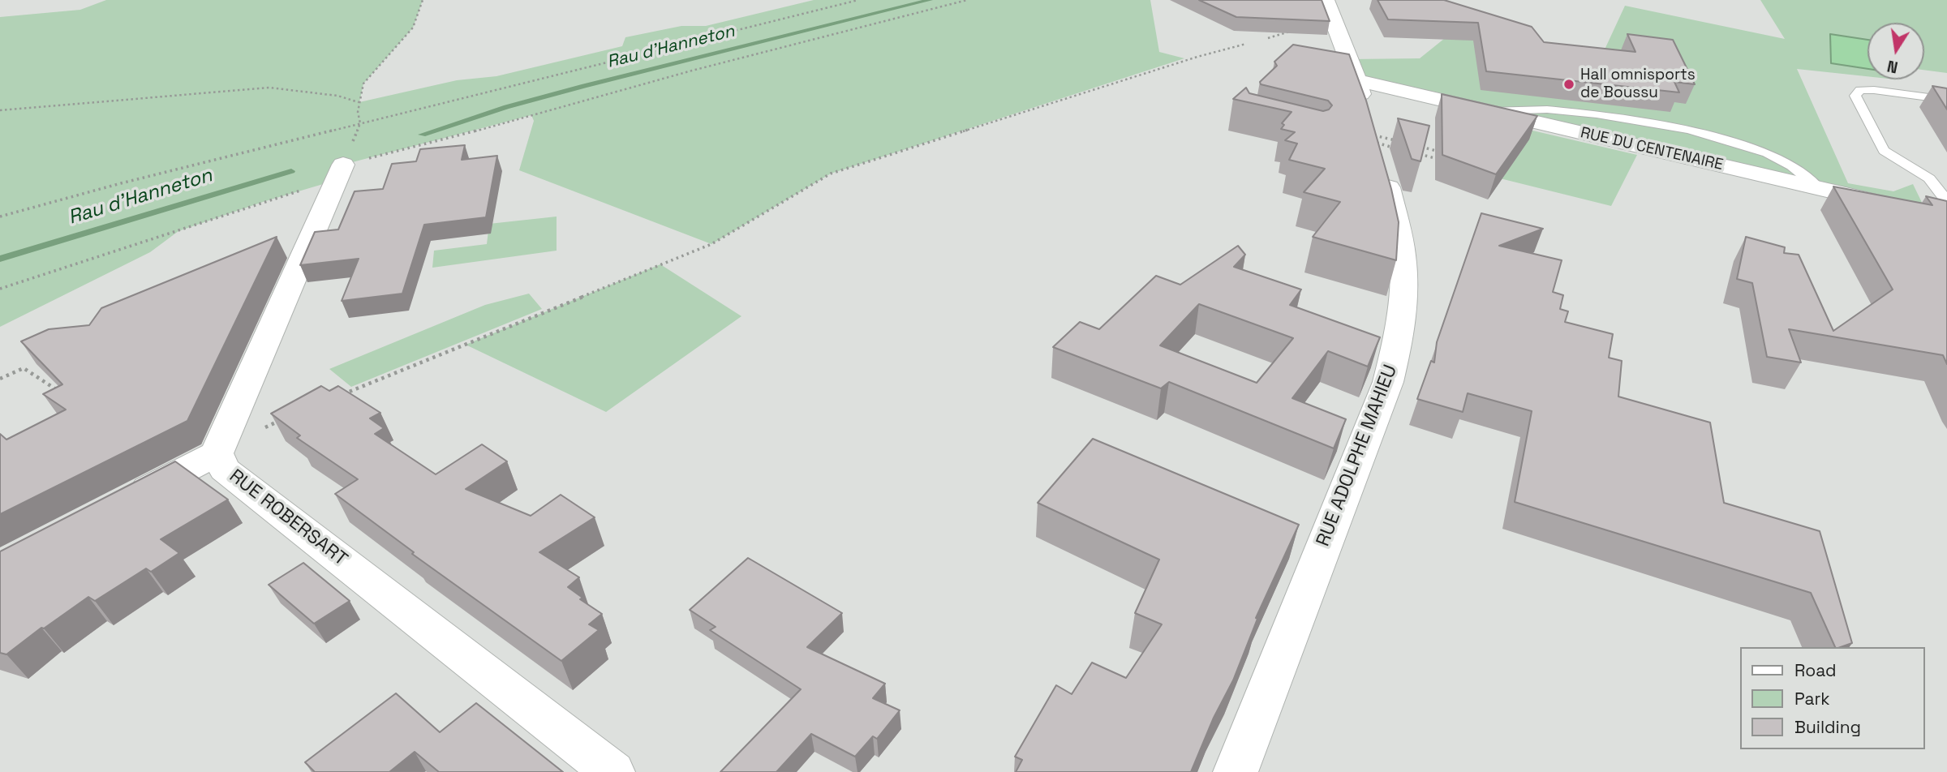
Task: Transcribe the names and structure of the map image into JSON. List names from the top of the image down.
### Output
{
  "streets": {
    "street": ["RUE DU CENTENAIRE", "RUE ADOLPHE MAHIEU", "RUE ROBERSART"]
  },
  "crossings": [
    ["RUE DU CENTENAIRE", "RUE ADOLPHE MAHIEU"]
  ],
  "water": ["Rau d'Hanneton"],
  "places": ["Hall omnisports de Boussu"],
  "legend": ["Road", "Park", "Building"],
  "north": "bottom"
}
